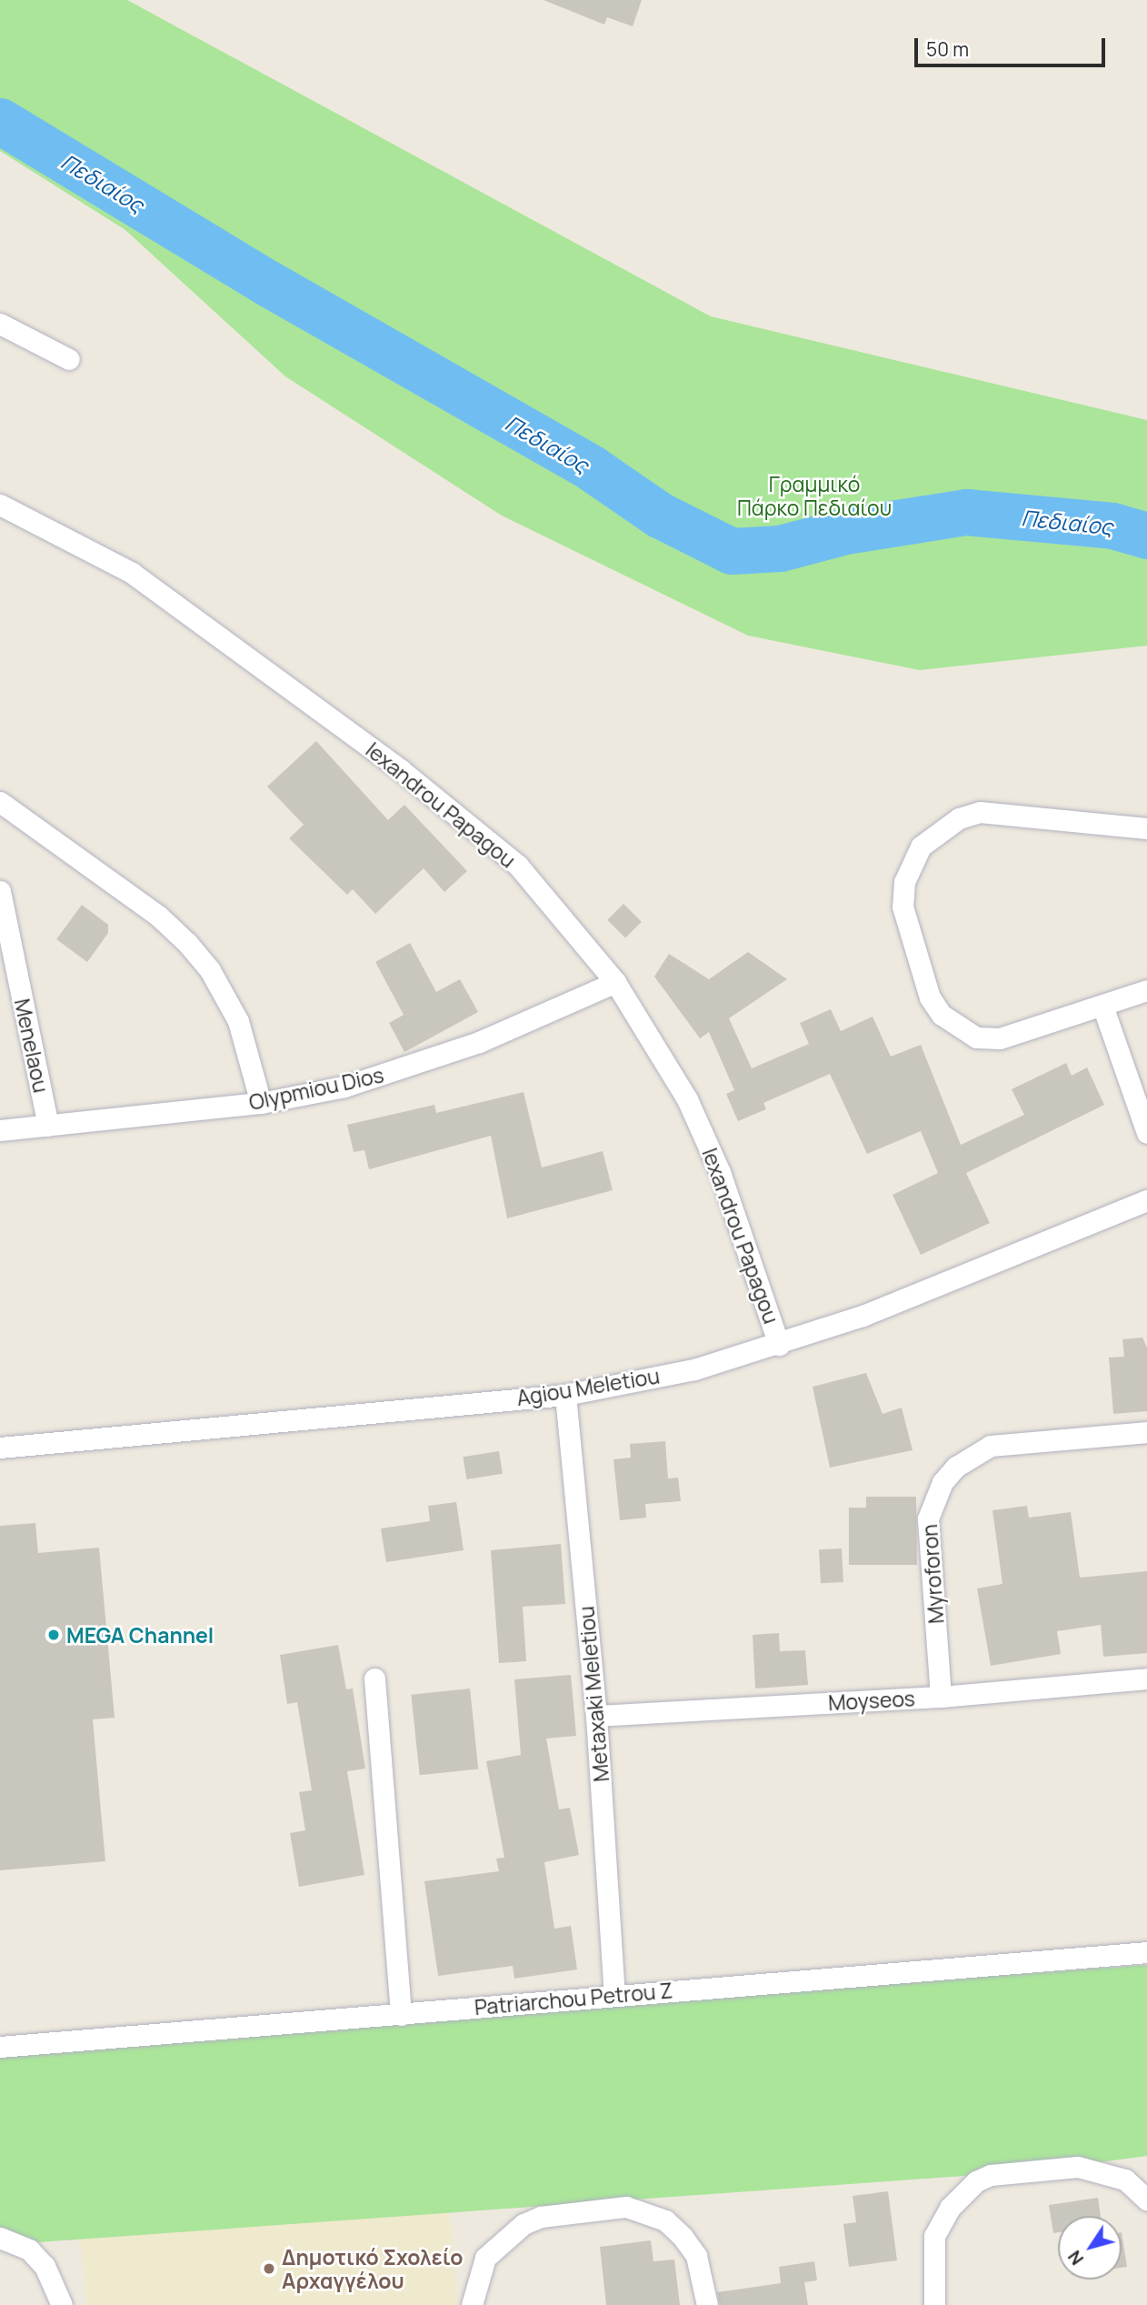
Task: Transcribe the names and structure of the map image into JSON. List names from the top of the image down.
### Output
{
  "streets": {
    "street": [
      "lexandrou Papagou",
      "Menelaou",
      "Olypmiou Dios",
      "Agiou Meletiou",
      "Myroforon",
      "Metaxaki Meletiou",
      "Moyseos",
      "Patriarchou Petrou Z"
    ]
  },
  "crossings": [
    ["lexandrou Papagou", "Olypmiou Dios"],
    ["lexandrou Papagou", "Agiou Meletiou"],
    ["Menelaou", "Olypmiou Dios"],
    ["Agiou Meletiou", "Metaxaki Meletiou"],
    ["Myroforon", "Moyseos"],
    ["Metaxaki Meletiou", "Moyseos"],
    ["Metaxaki Meletiou", "Patriarchou Petrou Z"]
  ],
  "water": ["Πεδιαίος"],
  "parks": ["Γραμμικό Πάρκο Πεδιαίου"],
  "places": ["MEGA Channel", "Δημοτικό Σχολείο Αρχαγγέλου"],
  "scale_bar": "50 m",
  "north": "bottom left"
}
